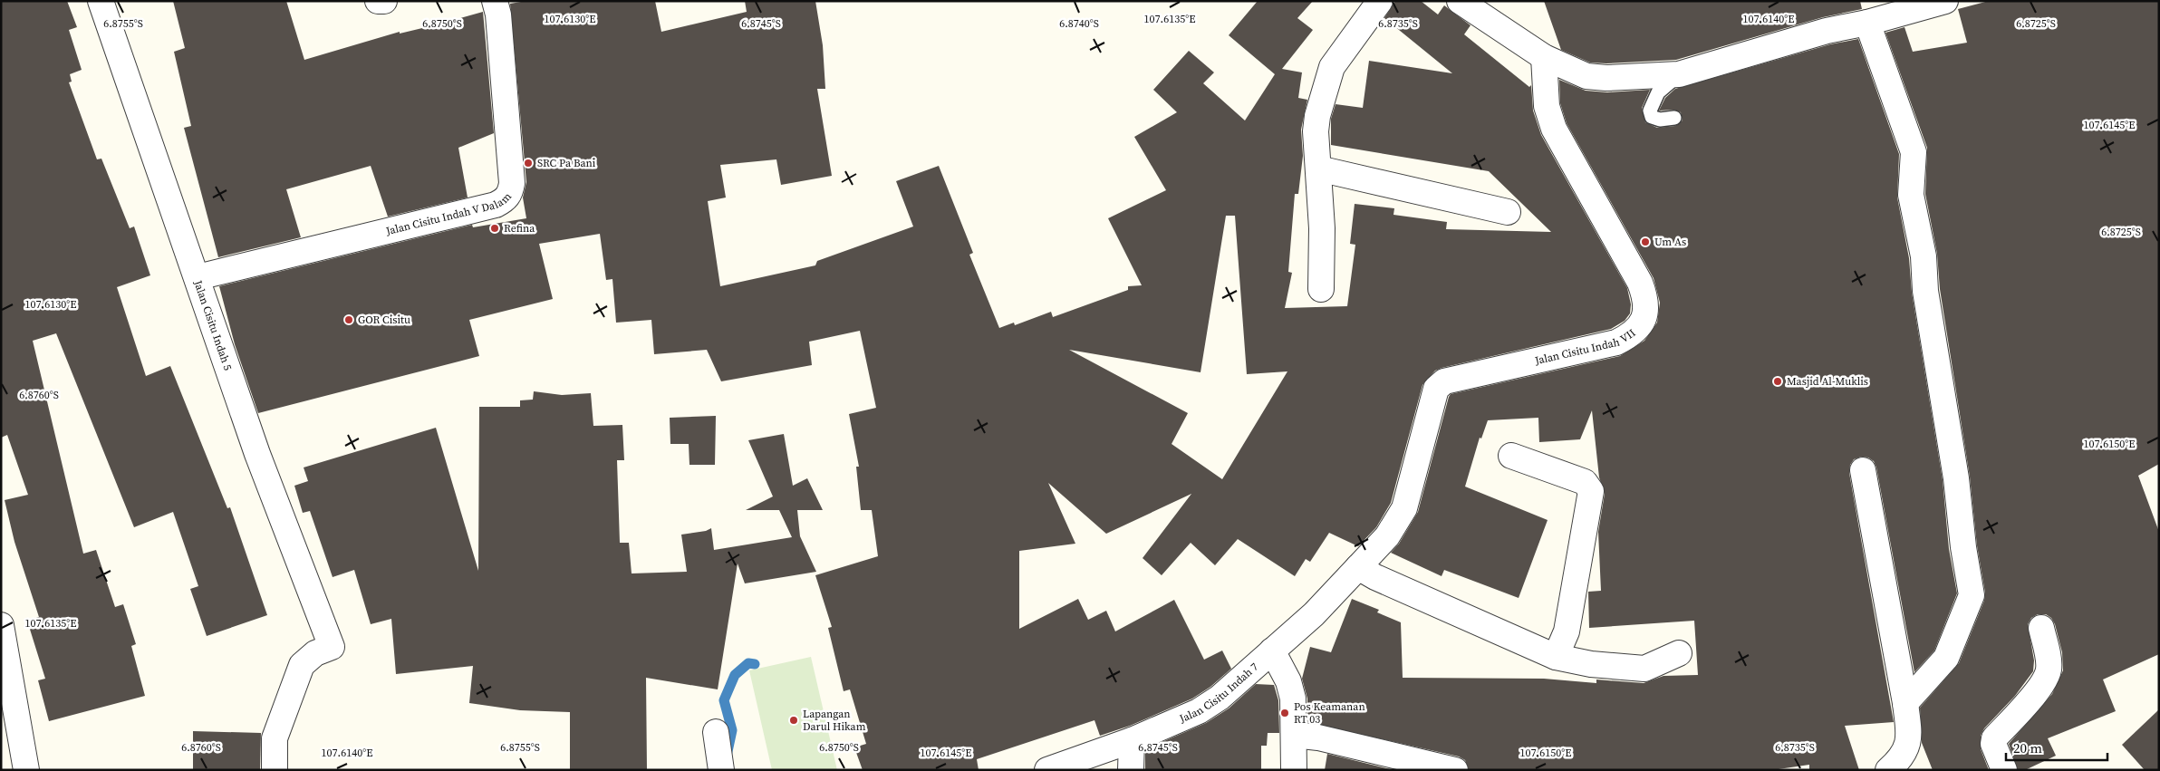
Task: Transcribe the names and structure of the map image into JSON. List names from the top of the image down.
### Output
{
  "streets": {
    "street": [
      "Jalan Cisitu Indah V Dalam",
      "Jalan Cisitu Indah 5",
      "Jalan Cisitu Indah VII",
      "Jalan Cisitu Indah 7"
    ]
  },
  "crossings": [
    ["Jalan Cisitu Indah V Dalam", "Jalan Cisitu Indah 5"],
    ["Jalan Cisitu Indah VII", "Jalan Cisitu Indah 7"]
  ],
  "places": [
    "SRC Pa Bani",
    "Refina",
    "Um As",
    "GOR Cisitu",
    "Masjid Al-Muklis",
    "Pos Keamanan RT 03",
    "Lapangan Darul Hikam"
  ],
  "scale_bar": "20 m",
  "coordinates": [
    "107.6130°E",
    "107.6135°E",
    "107.6140°E",
    "6.8755°S",
    "6.8750°S",
    "6.8745°S",
    "6.8740°S",
    "6.8735°S",
    "6.8725°S",
    "107.6145°E",
    "6.8760°S",
    "107.6150°E"
  ]
}
